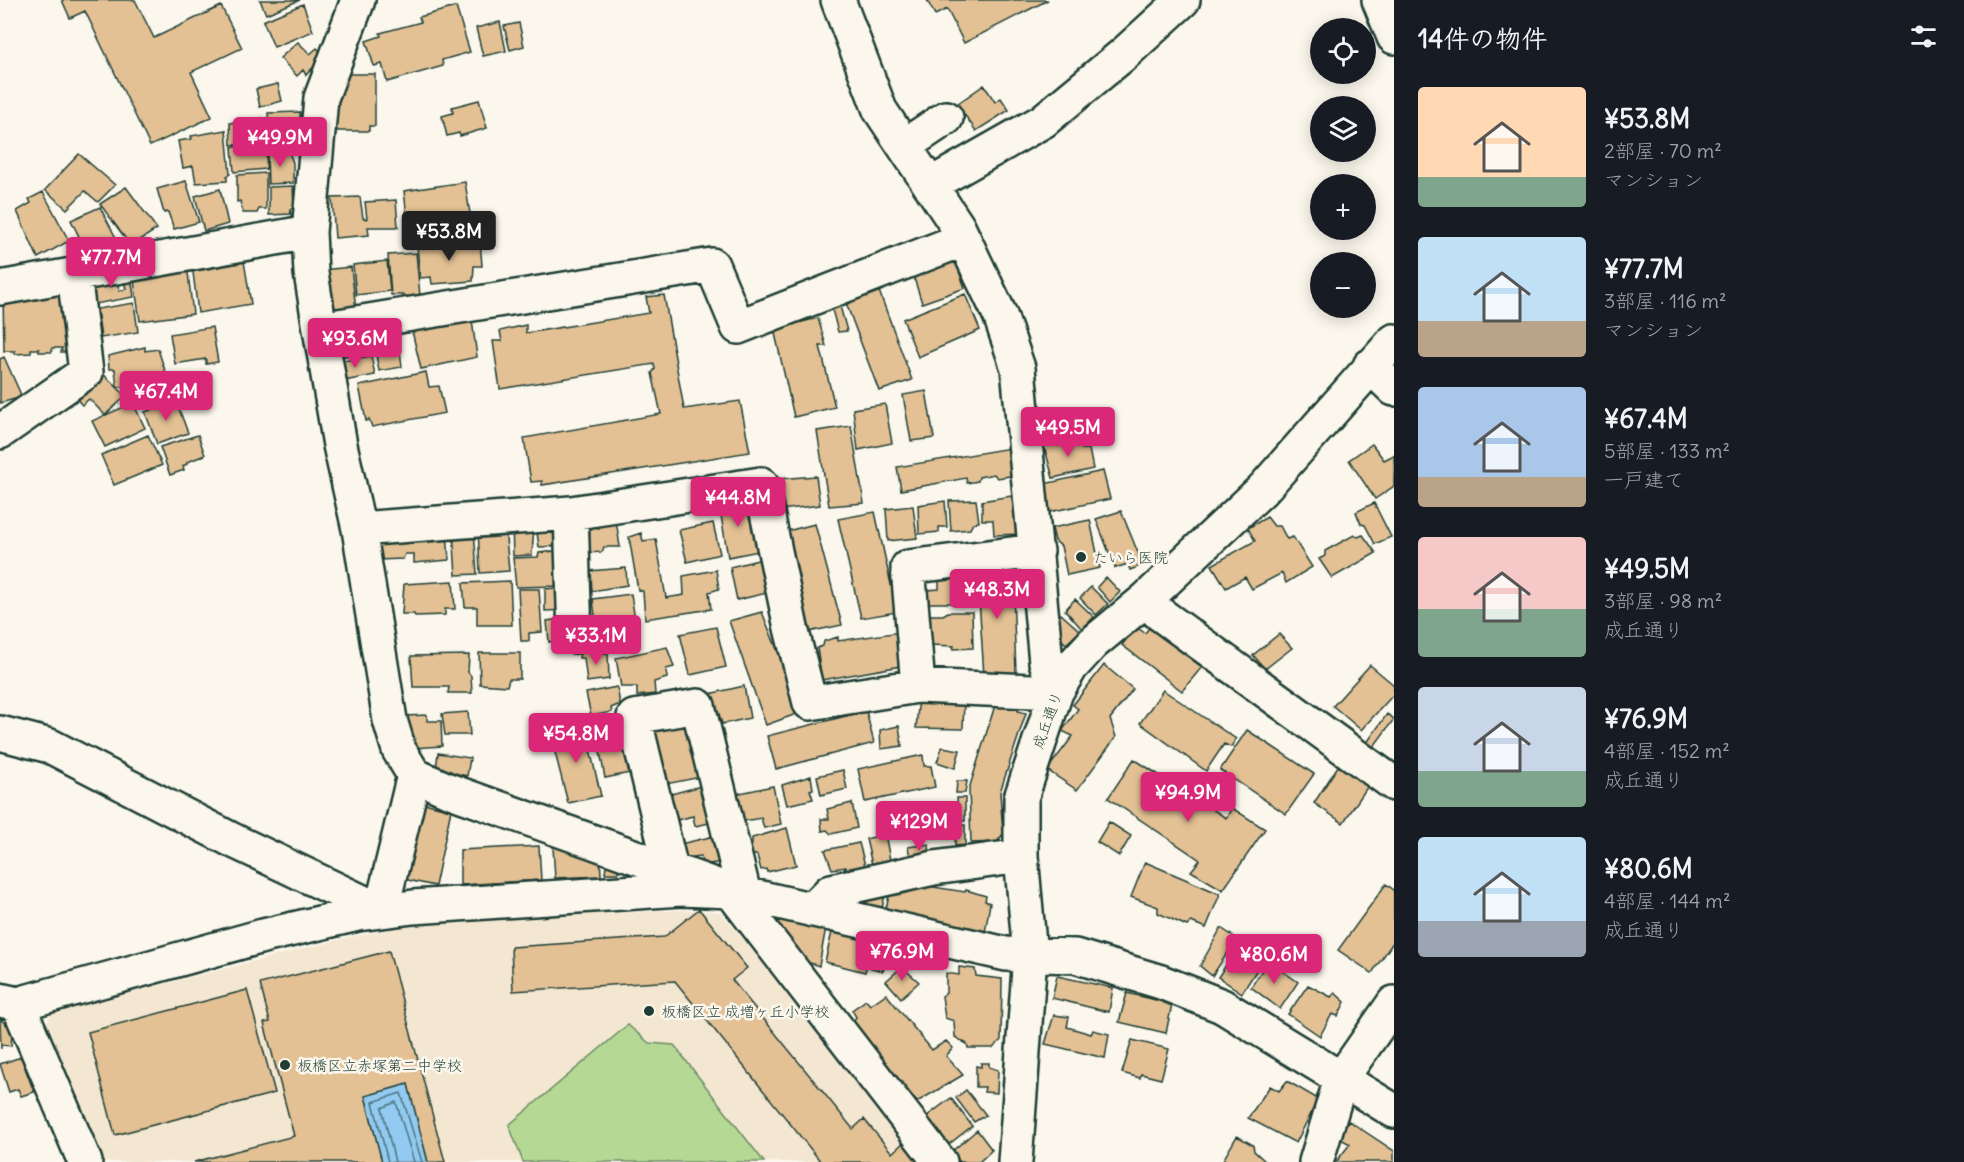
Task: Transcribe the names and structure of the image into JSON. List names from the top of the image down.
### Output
{
  "streets": {
    "street": ["成丘通り"]
  },
  "places": ["たいら医院", "板橋区立 成増ヶ丘小学校", "板橋区立赤塚第二中学校"],
  "page": {
    "heading": "14件の物件",
    "map_buttons": ["+", "−"],
    "list": [
      {
        "name": "¥53.8M",
        "note": "2部屋 · 70 m² · マンション"
      },
      {
        "name": "¥77.7M",
        "note": "3部屋 · 116 m² · マンション"
      },
      {
        "name": "¥67.4M",
        "note": "5部屋 · 133 m² · 一戸建て"
      },
      {
        "name": "¥49.5M",
        "note": "3部屋 · 98 m² · 成丘通り"
      },
      {
        "name": "¥76.9M",
        "note": "4部屋 · 152 m² · 成丘通り"
      },
      {
        "name": "¥80.6M",
        "note": "4部屋 · 144 m² · 成丘通り"
      }
    ],
    "price": [
      "¥49.9M",
      "¥53.8M",
      "¥77.7M",
      "¥93.6M",
      "¥67.4M",
      "¥49.5M",
      "¥44.8M",
      "¥48.3M",
      "¥33.1M",
      "¥54.8M",
      "¥94.9M",
      "¥129M",
      "¥76.9M",
      "¥80.6M"
    ]
  }
}
